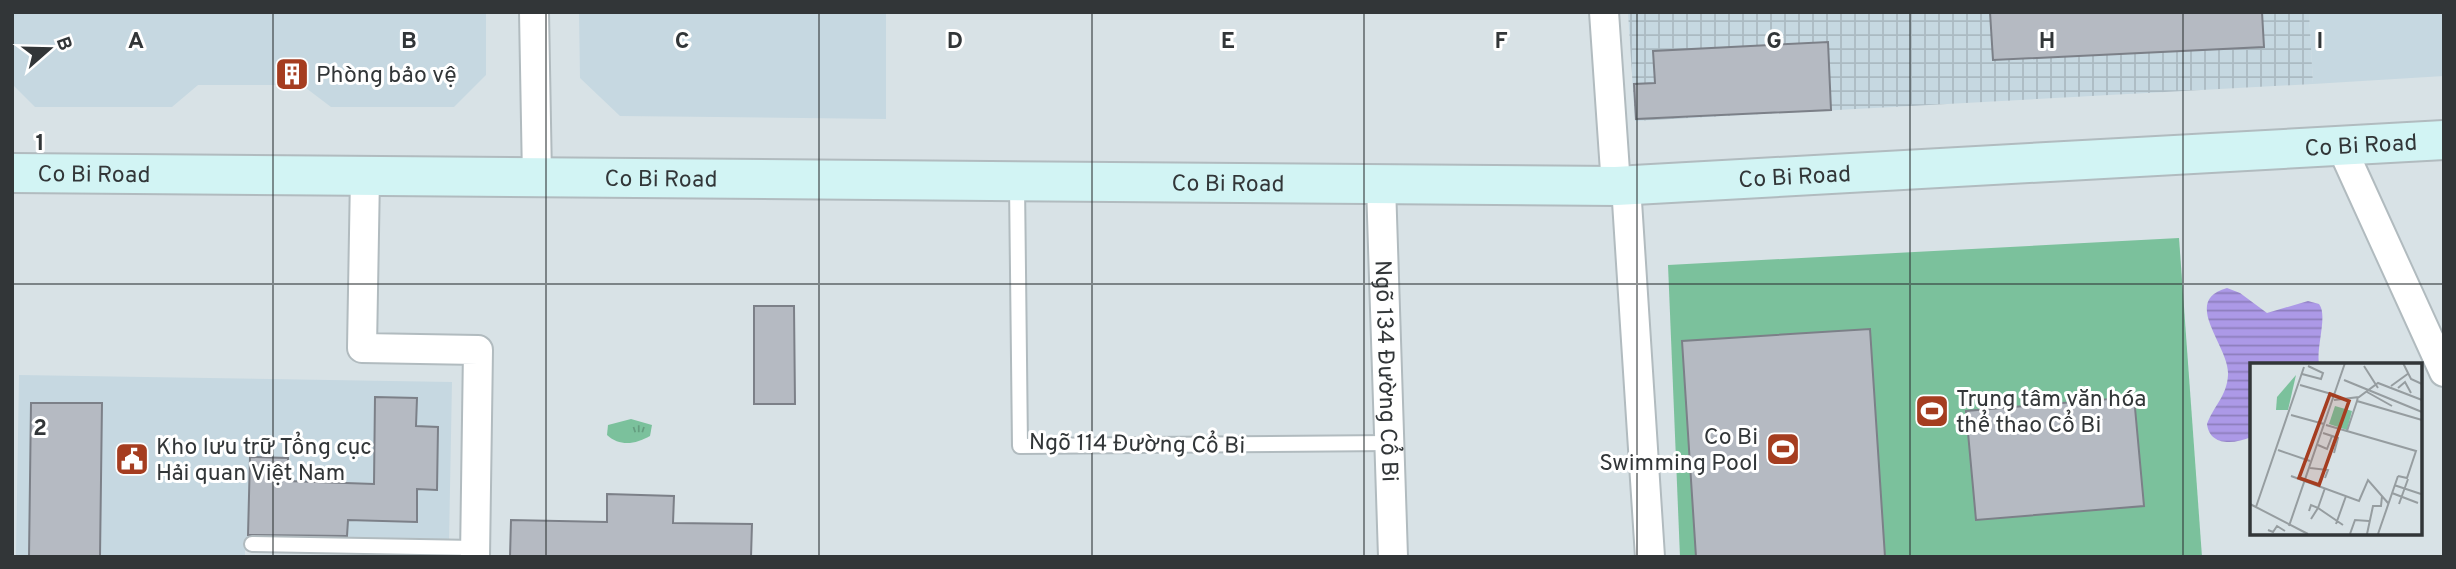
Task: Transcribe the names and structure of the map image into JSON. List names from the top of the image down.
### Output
{
  "streets": {
    "main road": ["Co Bi Road"],
    "street": ["Ngõ 134 Đường Cổ Bi"],
    "lane": ["Ngõ 114 Đường Cổ Bi"]
  },
  "crossings": [
    ["Co Bi Road", "Ngõ 134 Đường Cổ Bi"],
    ["Co Bi Road", "Ngõ 114 Đường Cổ Bi"],
    ["Ngõ 134 Đường Cổ Bi", "Ngõ 114 Đường Cổ Bi"]
  ],
  "places": {
    "building": ["Phòng bảo vệ"],
    "sports": ["Trung tâm văn hóa thể thao Cổ Bi", "Co Bi Swimming Pool"],
    "public building": ["Kho lưu trữ Tổng cục Hải quan Việt Nam"]
  },
  "north": "right",
  "grid": {
    "columns": [
      "A",
      "B",
      "C",
      "D",
      "E",
      "F",
      "G",
      "H",
      "I"
    ],
    "rows": ["1", "2"]
  }
}
